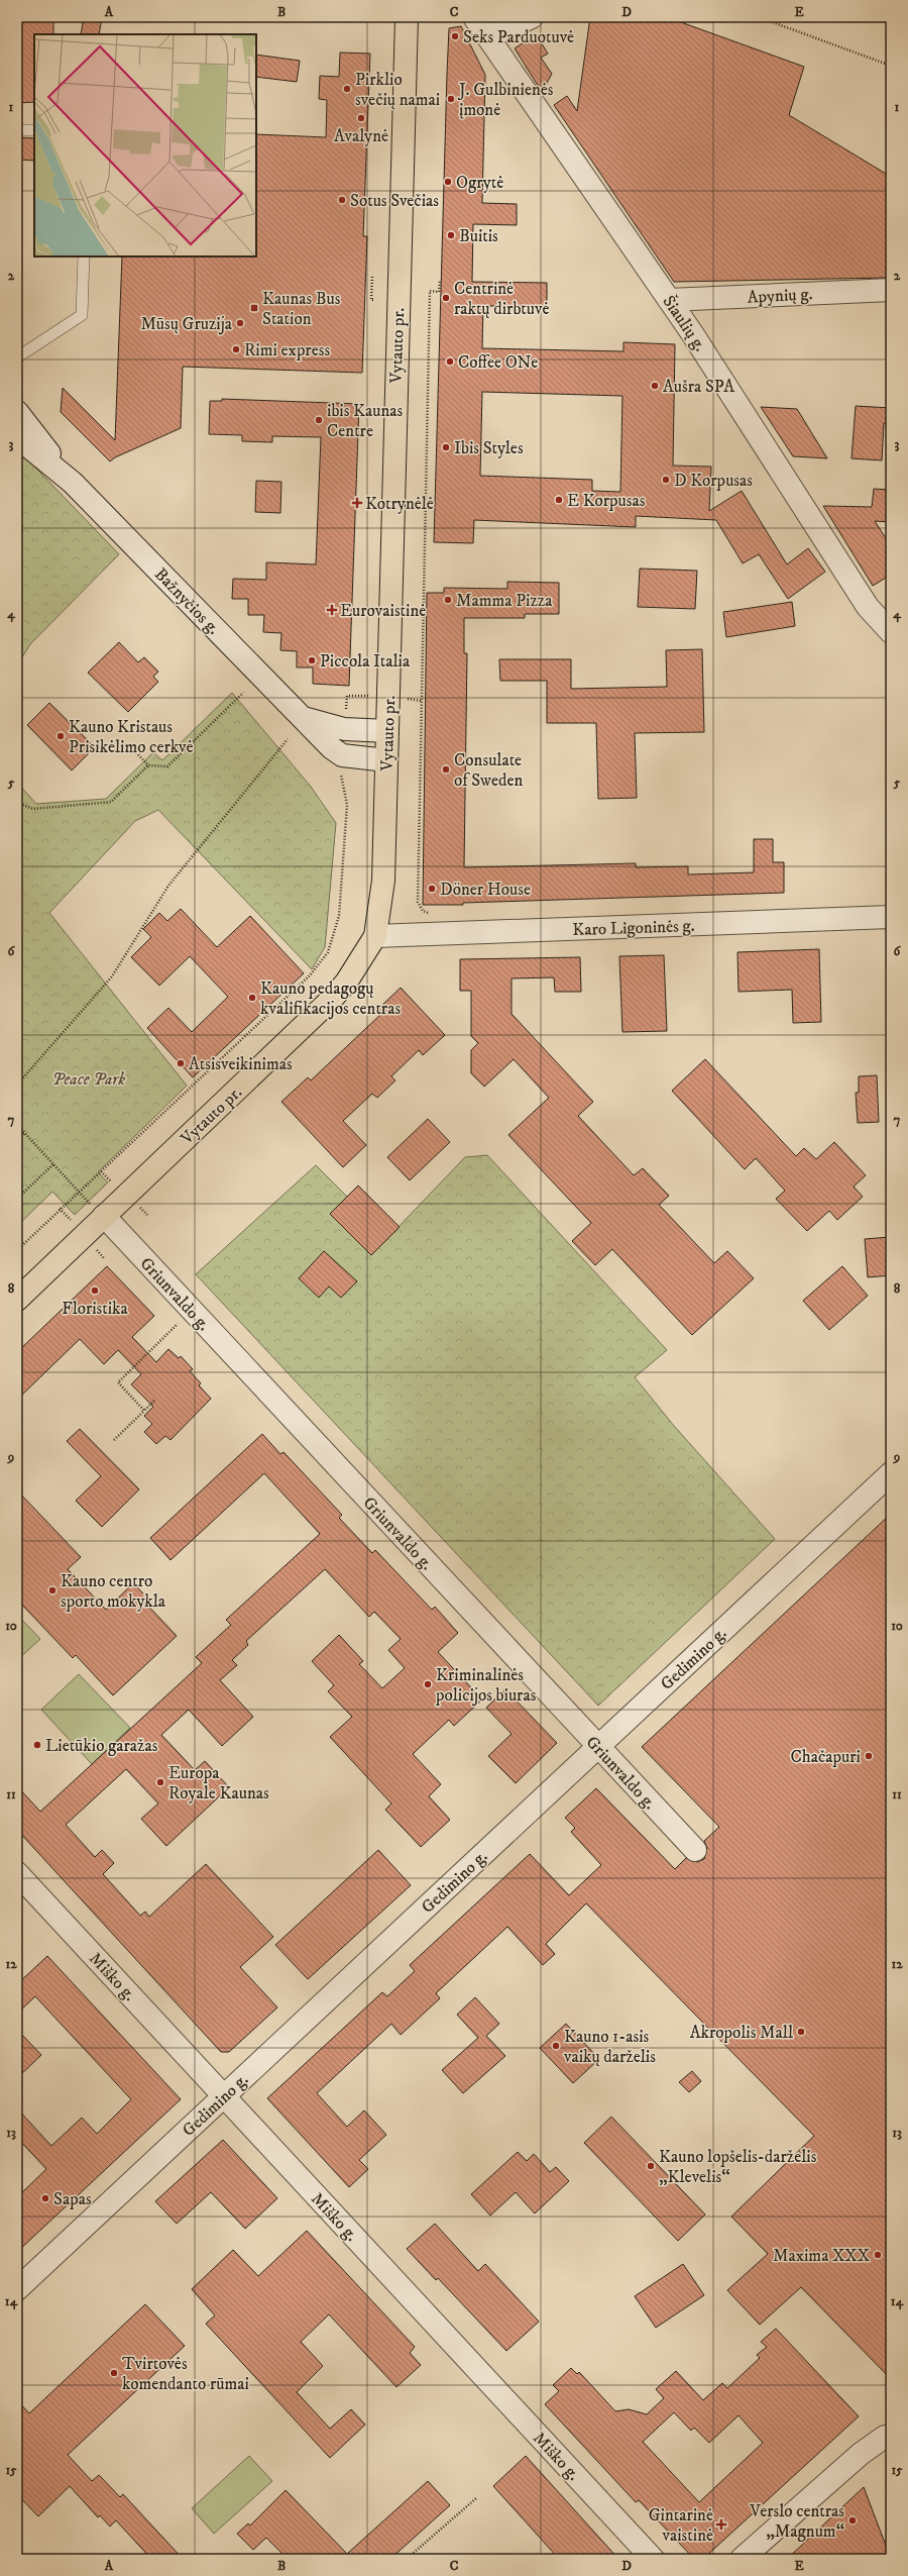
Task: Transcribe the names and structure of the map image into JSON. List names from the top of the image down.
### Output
{
  "streets": {
    "main road": ["Vytauto pr."],
    "street": [
      "Apynių g.",
      "Šiaulių g.",
      "Bažnyčios g.",
      "Karo Ligoninės g.",
      "Griunvaldo g.",
      "Gedimino g.",
      "Miško g."
    ]
  },
  "crossings": [
    ["Apynių g.", "Šiaulių g."],
    ["Vytauto pr.", "Bažnyčios g."],
    ["Vytauto pr.", "Karo Ligoninės g."],
    ["Vytauto pr.", "Griunvaldo g."],
    ["Griunvaldo g.", "Gedimino g."],
    ["Gedimino g.", "Miško g."]
  ],
  "parks": ["Peace Park"],
  "places": {
    "other": [
      "Seks Parduotuvė",
      "Pirklio svečių namai",
      "J. Gulbinienės įmonė",
      "Avalynė",
      "Ogrytė",
      "Sotus Svečias",
      "Buitis",
      "Centrinė raktų dirbtuvė",
      "Mūsų Gruzija",
      "Rimi express",
      "Coffee ONe",
      "Aušra SPA",
      "ibis Kaunas Centre",
      "Ibis Styles",
      "D Korpusas",
      "E Korpusas",
      "Mamma Pizza",
      "Piccola Italia",
      "Kauno Kristaus Prisikėlimo cerkvė",
      "Consulate of Sweden",
      "Döner House",
      "Kauno pedagogų kvalifikacijos centras",
      "Atsisveikinimas",
      "Floristika",
      "Kauno centro sporto mokykla",
      "Kriminalinės policijos biuras",
      "Lietūkio garažas",
      "Chačapuri",
      "Europa Royale Kaunas",
      "Akropolis Mall",
      "Kauno 1-asis vaikų darželis",
      "Kauno lopšelis-darželis „Klevelis“",
      "Sapas",
      "Maxima XXX",
      "Tvirtovės komendanto rūmai",
      "Verslo centras „Magnum“"
    ],
    "transit": ["Kaunas Bus Station"],
    "health": ["Kotrynėlė", "Eurovaistinė", "Gintarinė vaistinė"]
  },
  "grid": {
    "columns": [
      "A",
      "B",
      "C",
      "D",
      "E"
    ],
    "rows": [
      "1",
      "2",
      "3",
      "4",
      "5",
      "6",
      "7",
      "8",
      "9",
      "10",
      "11",
      "12",
      "13",
      "14",
      "15"
    ]
  }
}
